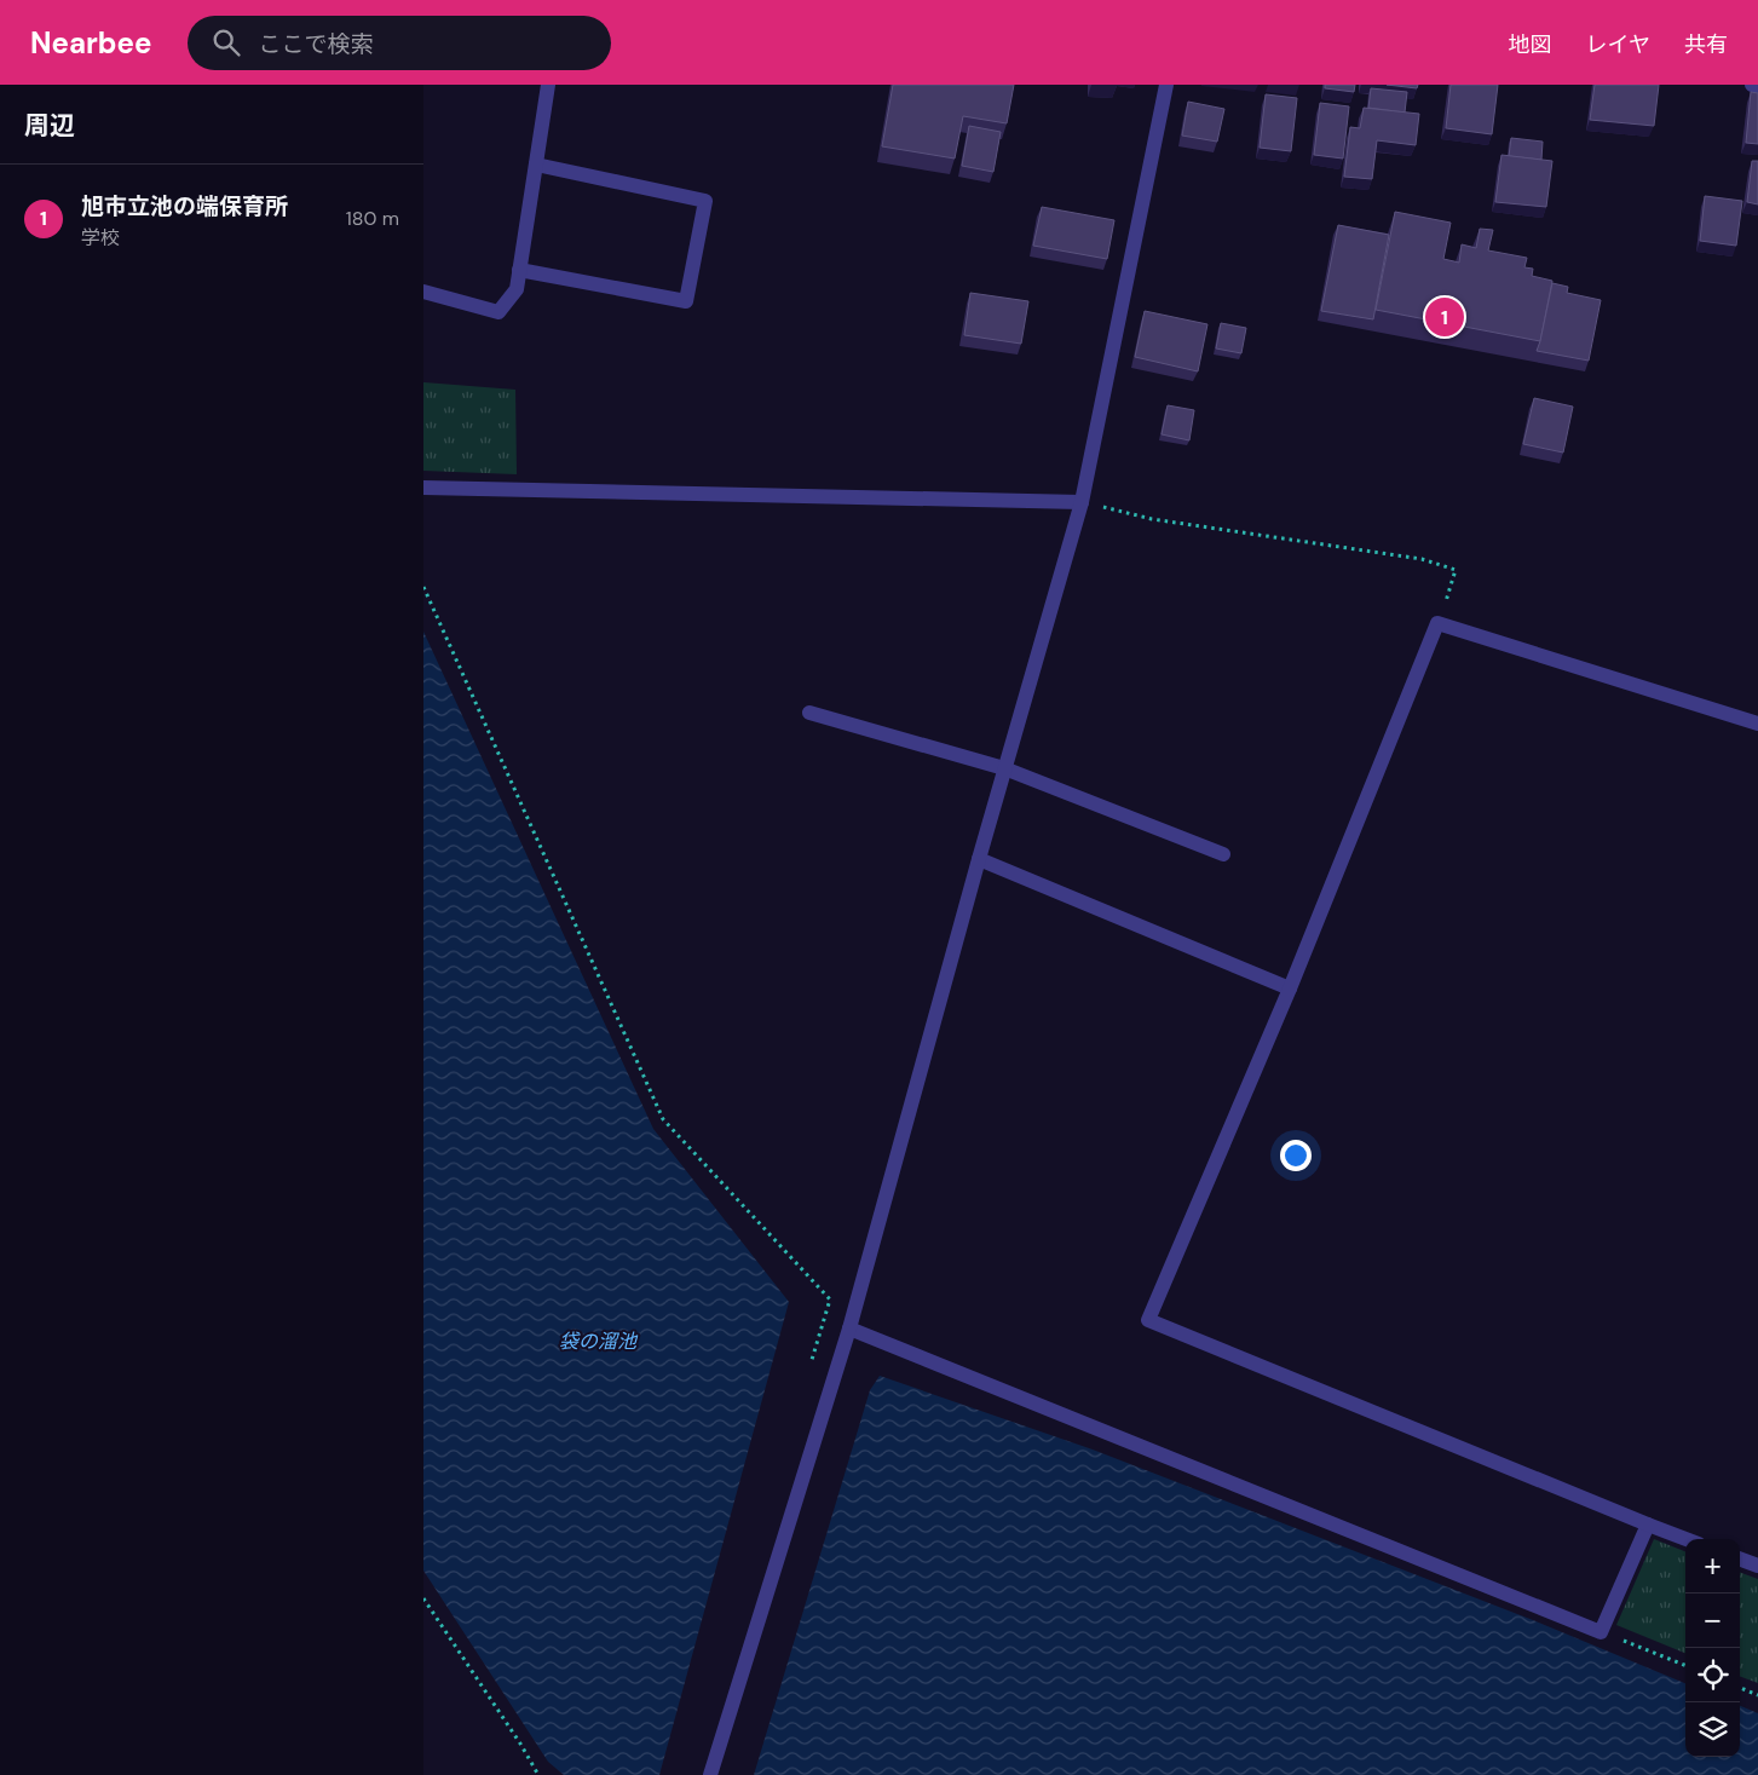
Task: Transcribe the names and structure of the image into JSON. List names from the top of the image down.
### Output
{
  "water": ["袋の溜池"],
  "page": {
    "header": "Nearbee",
    "search": "ここで検索",
    "nav": ["地図", "レイヤ", "共有"],
    "heading": "周辺",
    "list": [
      {
        "mark": "1",
        "name": "旭市立池の端保育所",
        "note": "学校",
        "value": "180 m"
      }
    ],
    "pins": "1",
    "map_buttons": ["+", "−"]
  }
}
